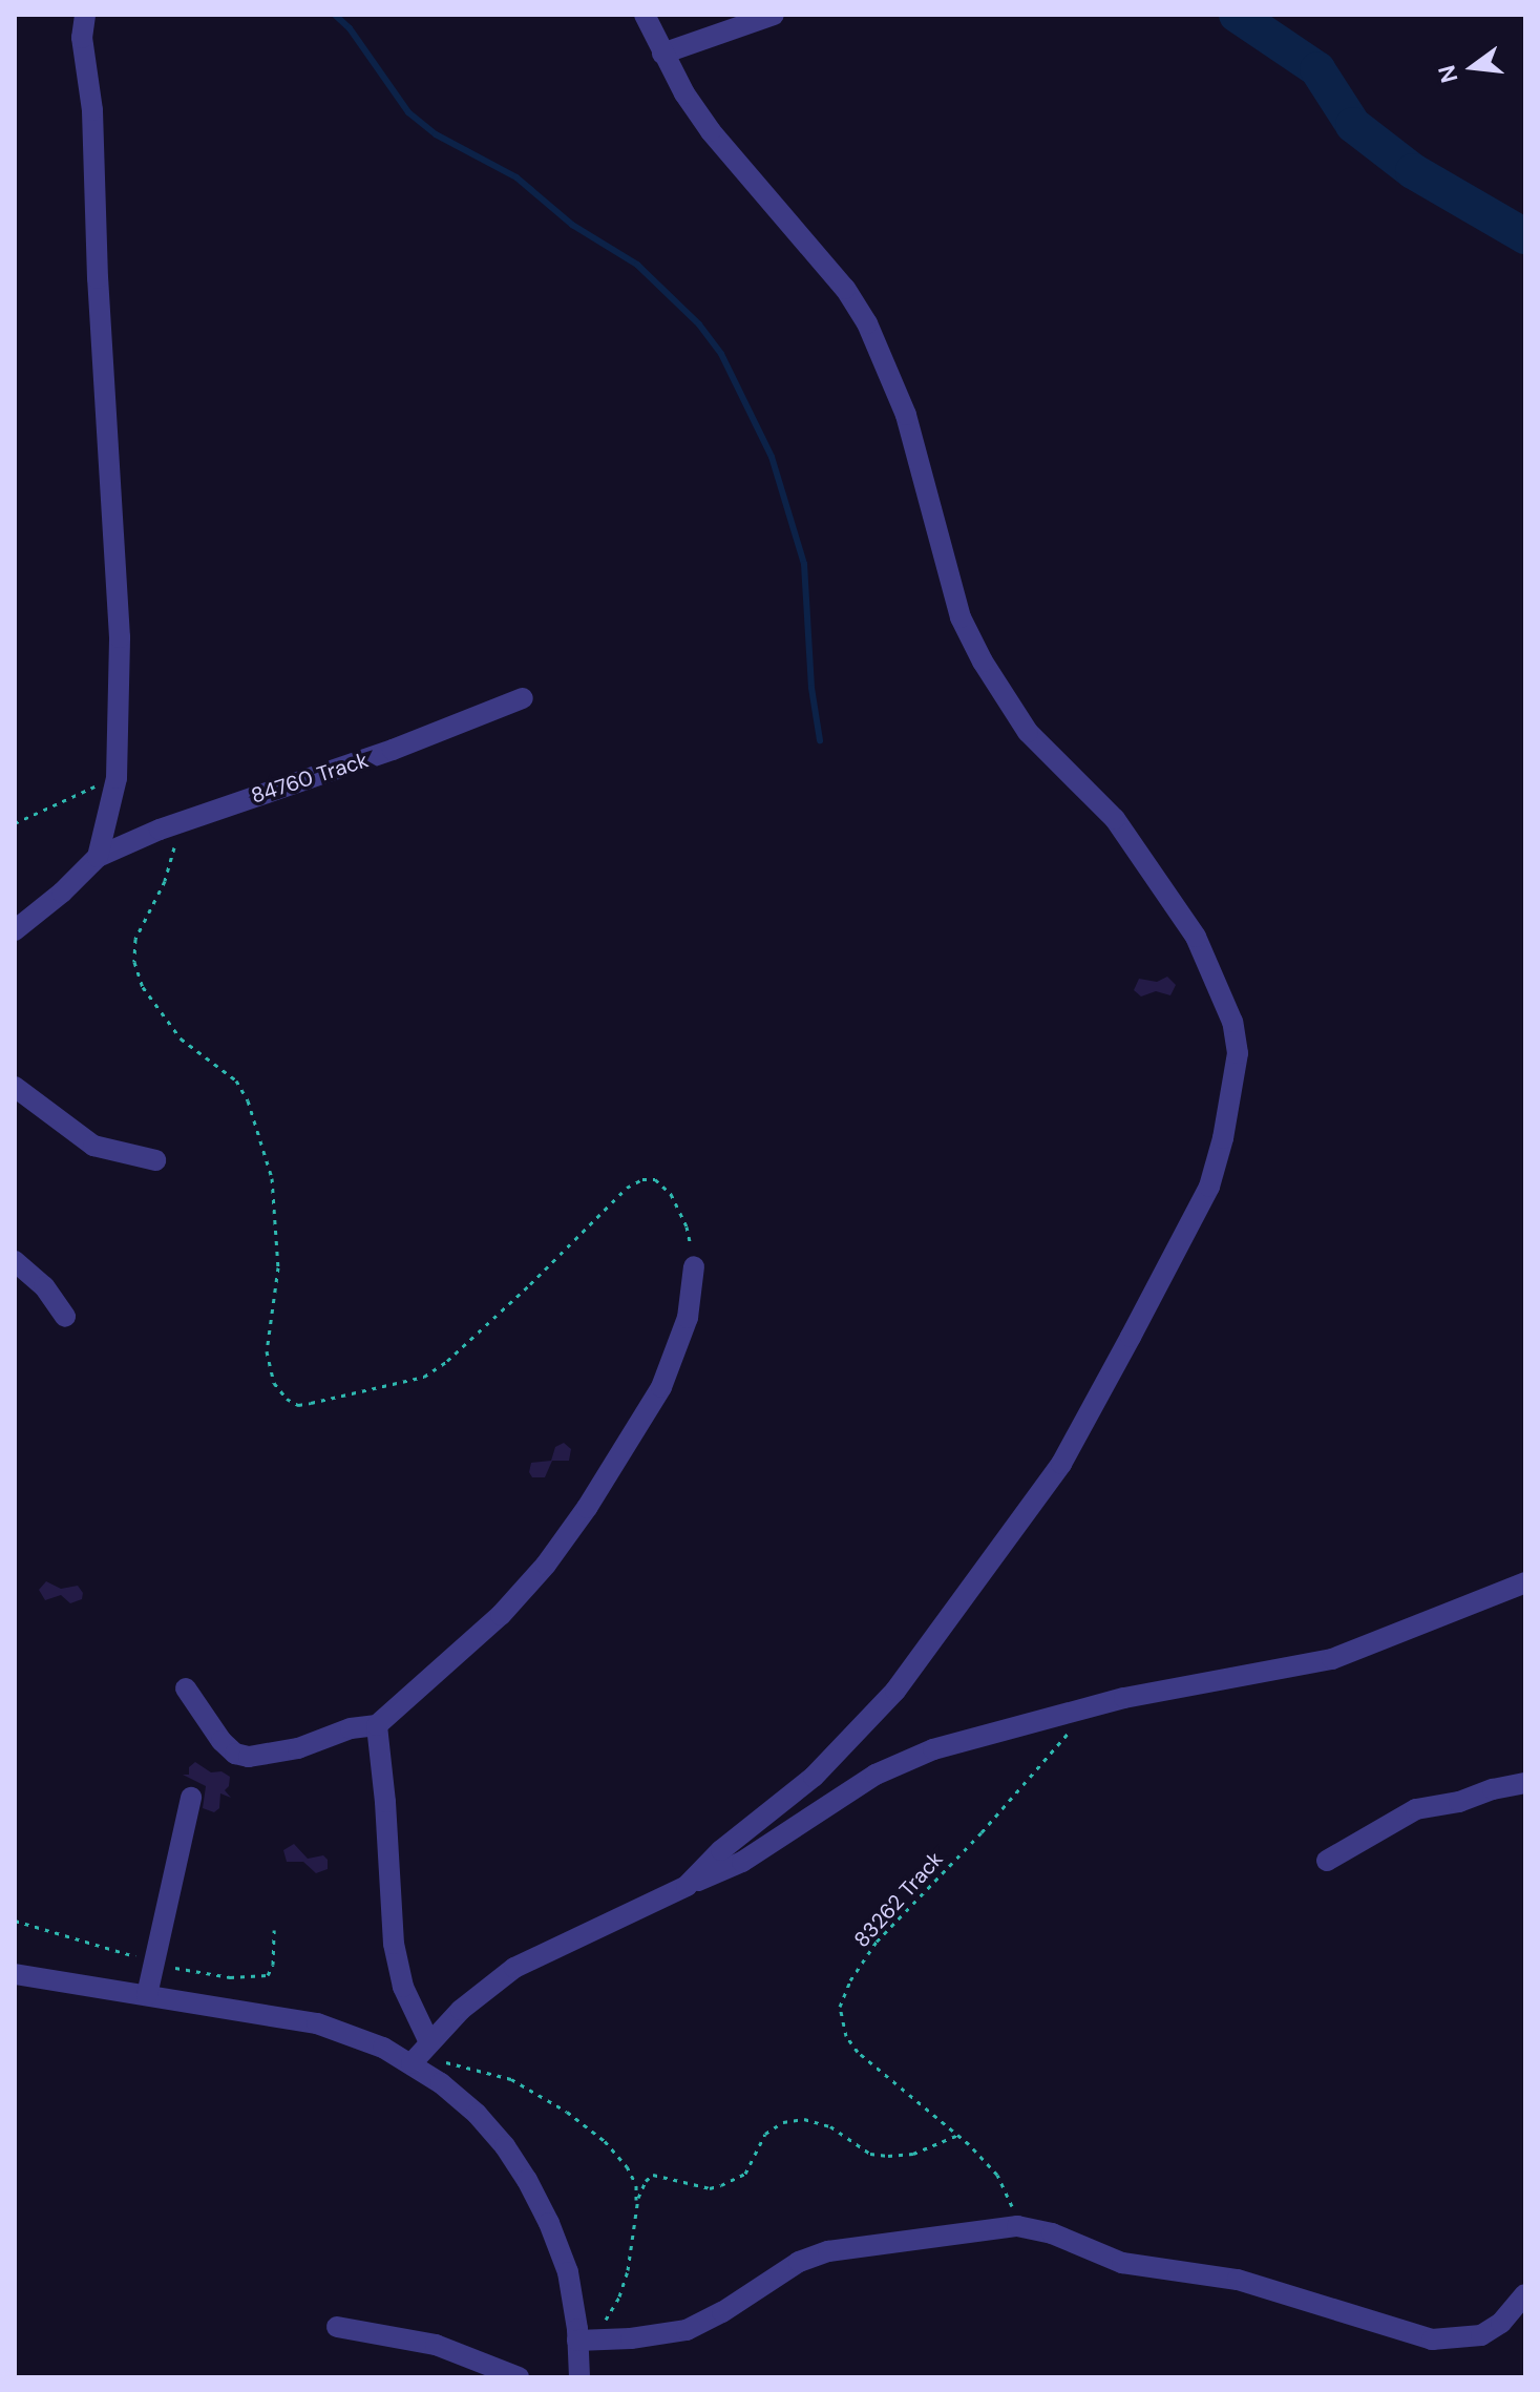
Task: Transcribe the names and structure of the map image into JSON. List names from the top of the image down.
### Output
{
  "streets": {
    "street": ["84760 Track"],
    "path": ["83262 Track"]
  },
  "north": "left"
}
